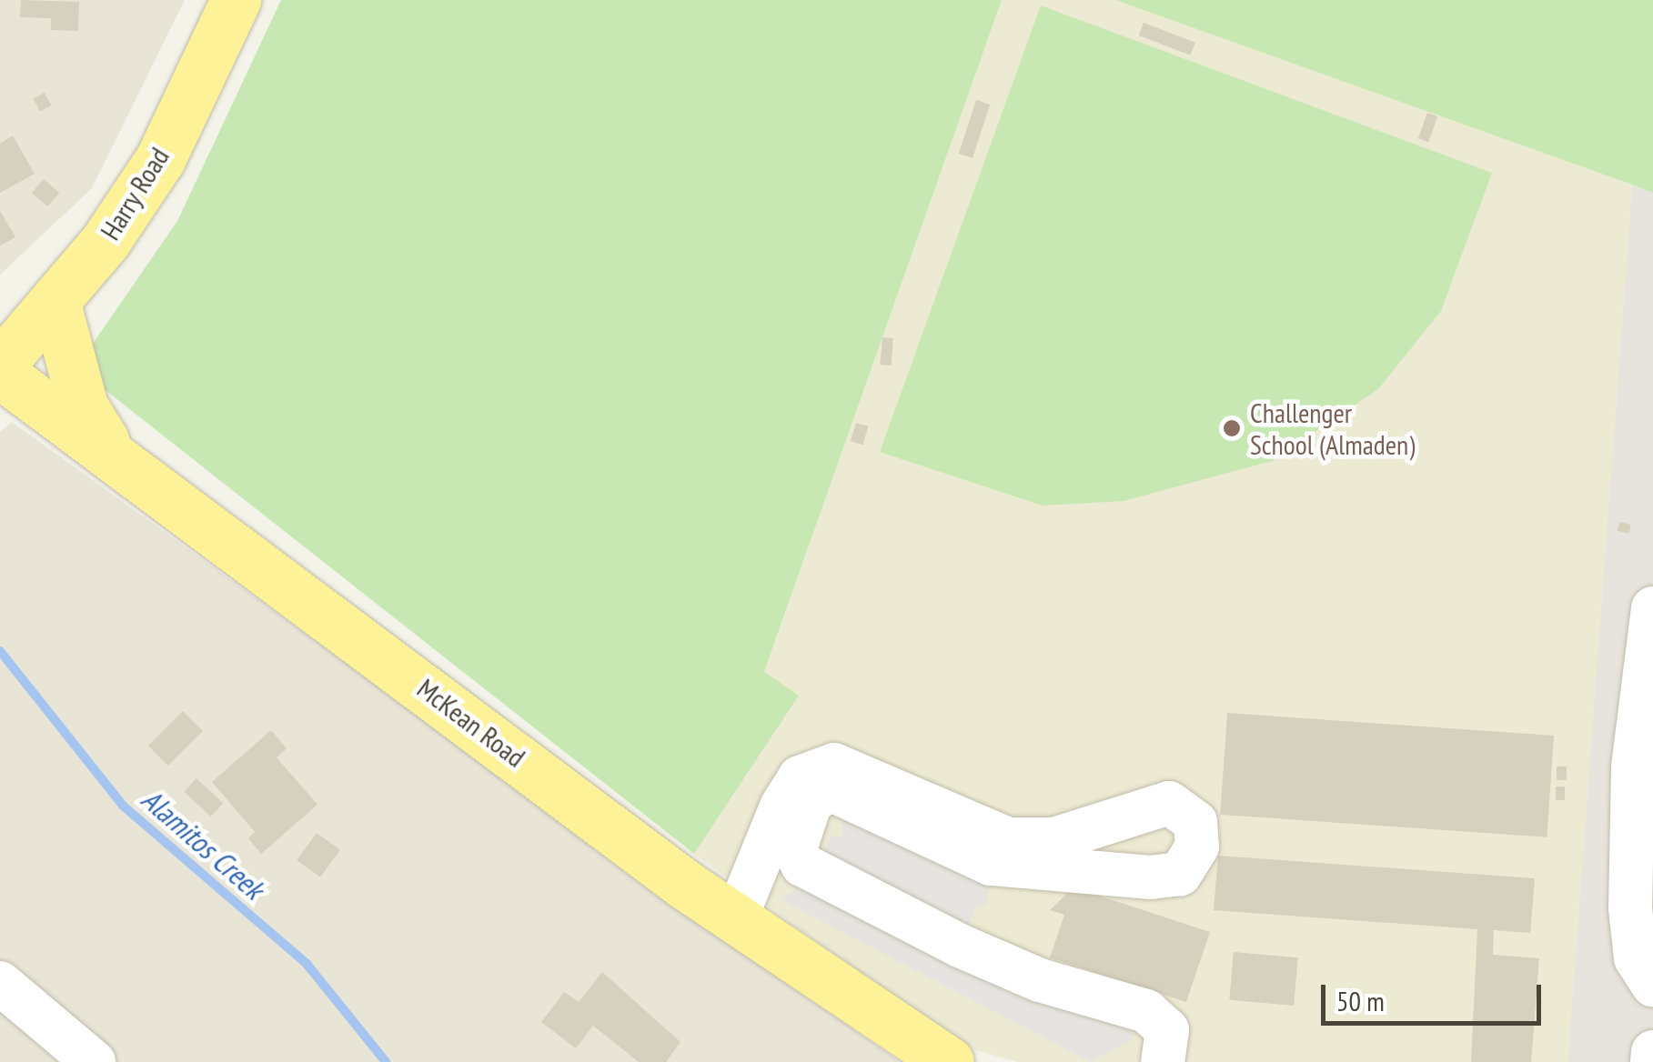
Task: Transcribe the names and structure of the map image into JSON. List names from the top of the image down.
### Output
{
  "streets": {
    "main road": ["Harry Road", "McKean Road"]
  },
  "water": ["Alamitos Creek"],
  "places": ["Challenger School (Almaden)"],
  "scale_bar": "50 m"
}
